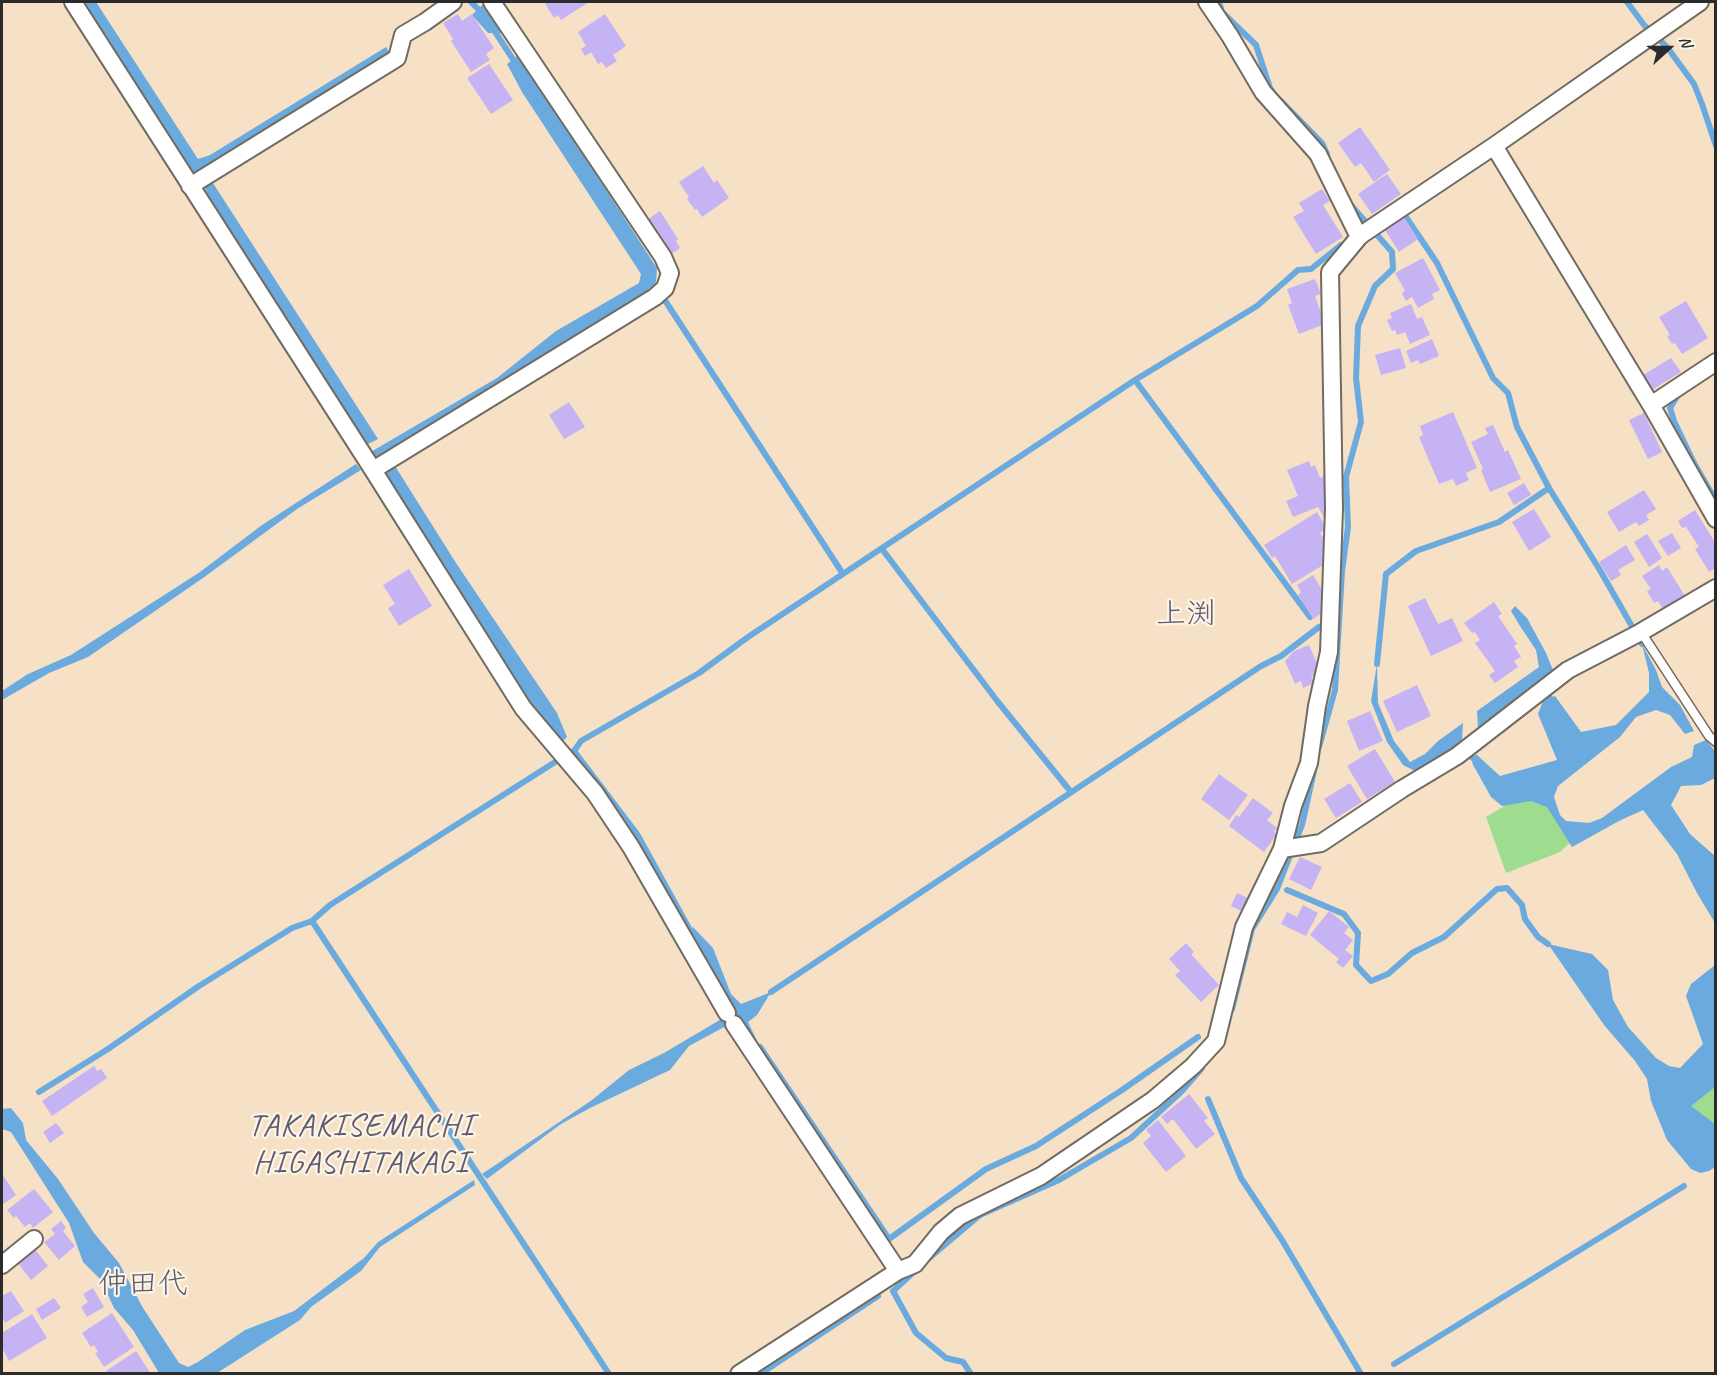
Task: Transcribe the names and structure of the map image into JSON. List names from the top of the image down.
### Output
{
  "districts": ["上渕", "TAKAKISEMACHI HIGASHITAKAGI", "仲田代"],
  "north": "right"
}
